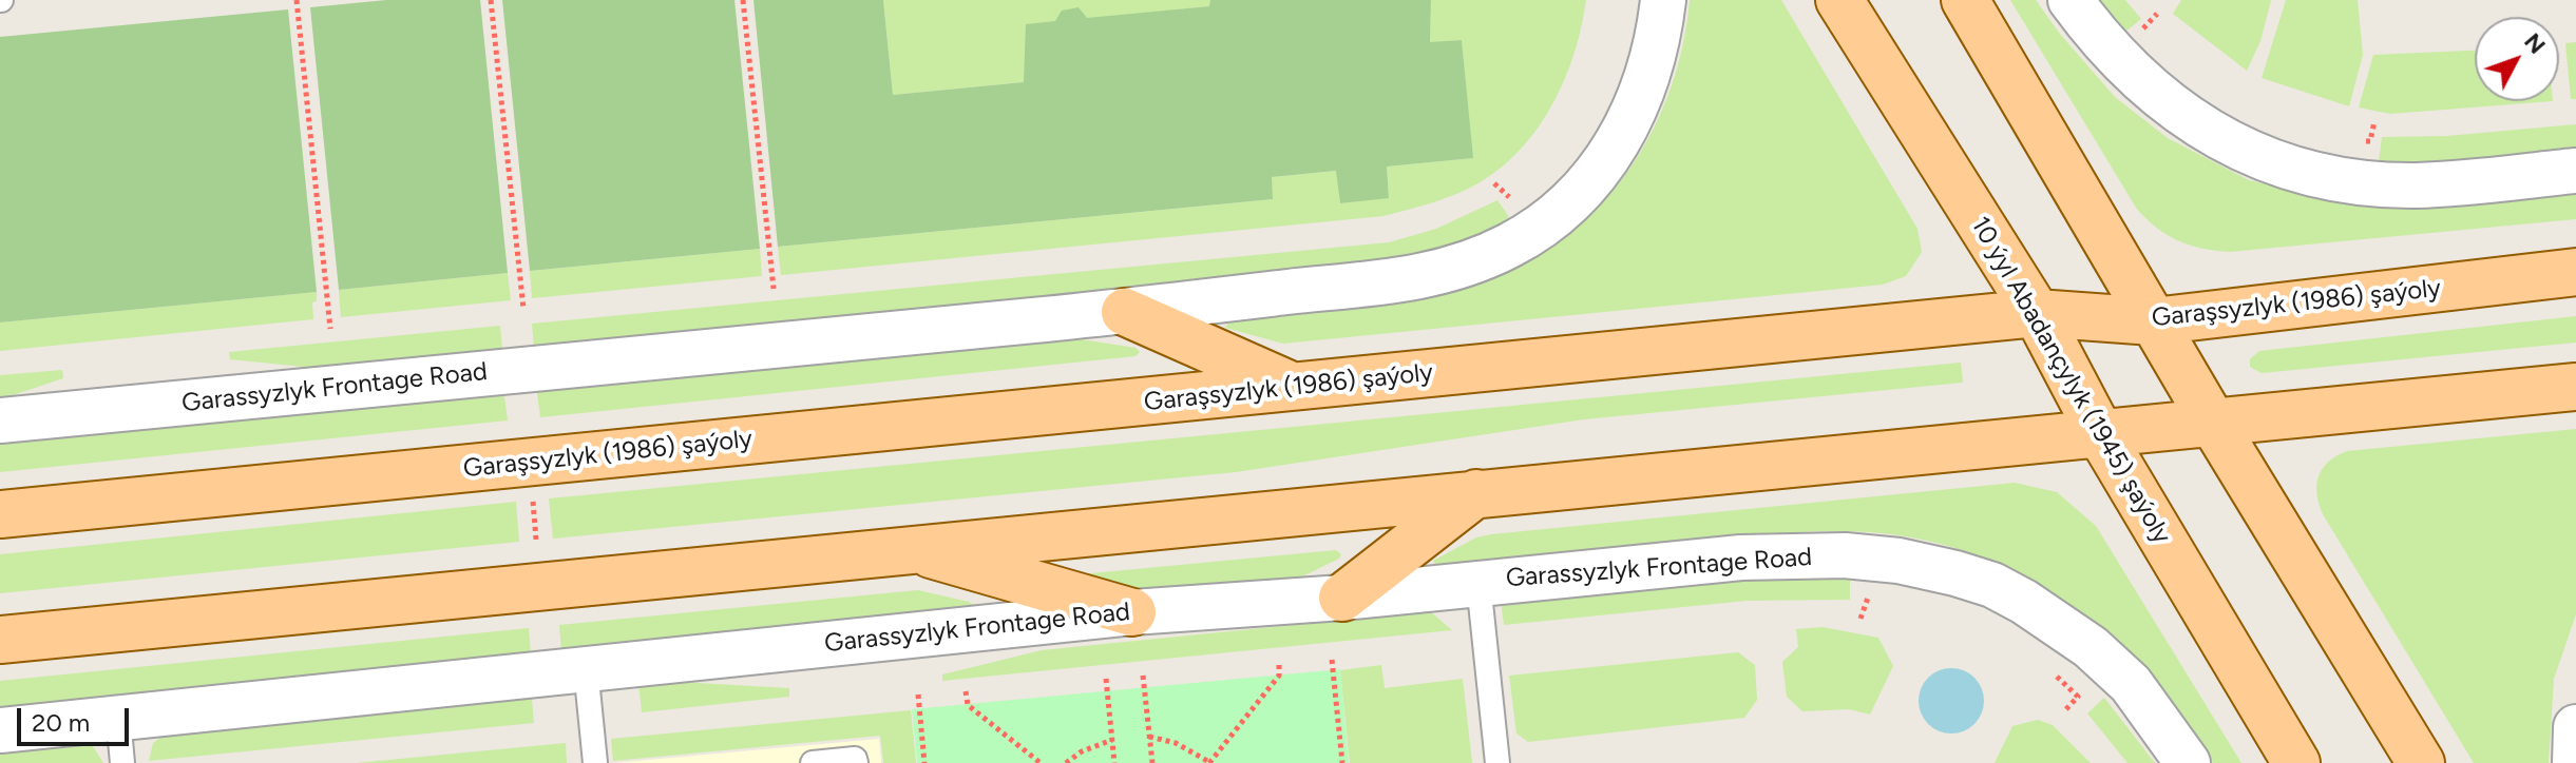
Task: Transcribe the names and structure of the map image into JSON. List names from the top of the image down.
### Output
{
  "streets": {
    "main road": ["Garaşsyzlyk (1986) şaýoly", "10 ýyl Abadançylyk (1945) şaýoly"],
    "street": ["Garassyzlyk Frontage Road"]
  },
  "crossings": [
    ["Garaşsyzlyk (1986) şaýoly", "10 ýyl Abadançylyk (1945) şaýoly"]
  ],
  "scale_bar": "20 m",
  "north": "top right"
}
